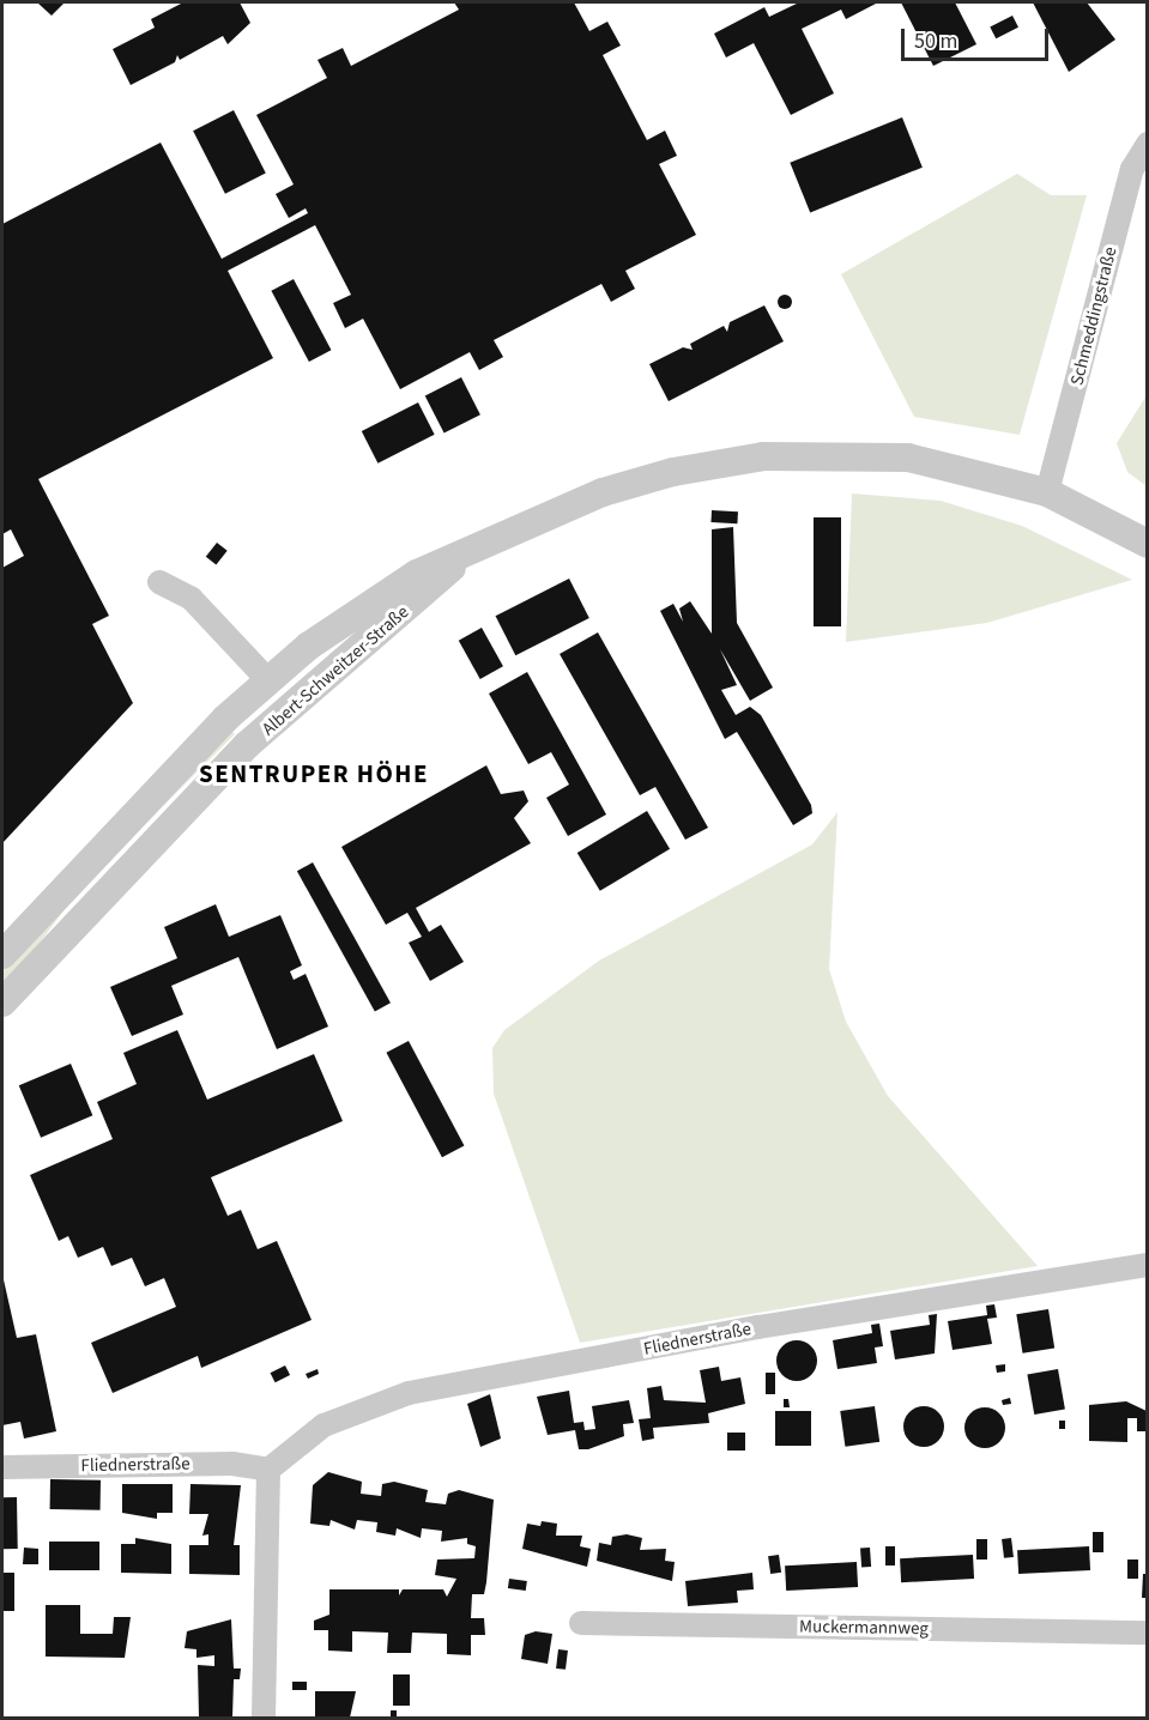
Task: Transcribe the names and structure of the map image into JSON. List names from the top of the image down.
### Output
{
  "streets": {
    "street": [
      "Schmeddingstraße",
      "Albert-Schweitzer-Straße",
      "Fliednerstraße",
      "Muckermannweg"
    ]
  },
  "crossings": [
    ["Schmeddingstraße", "Albert-Schweitzer-Straße"]
  ],
  "districts": ["SENTRUPER HÖHE"],
  "scale_bar": "50 m"
}
